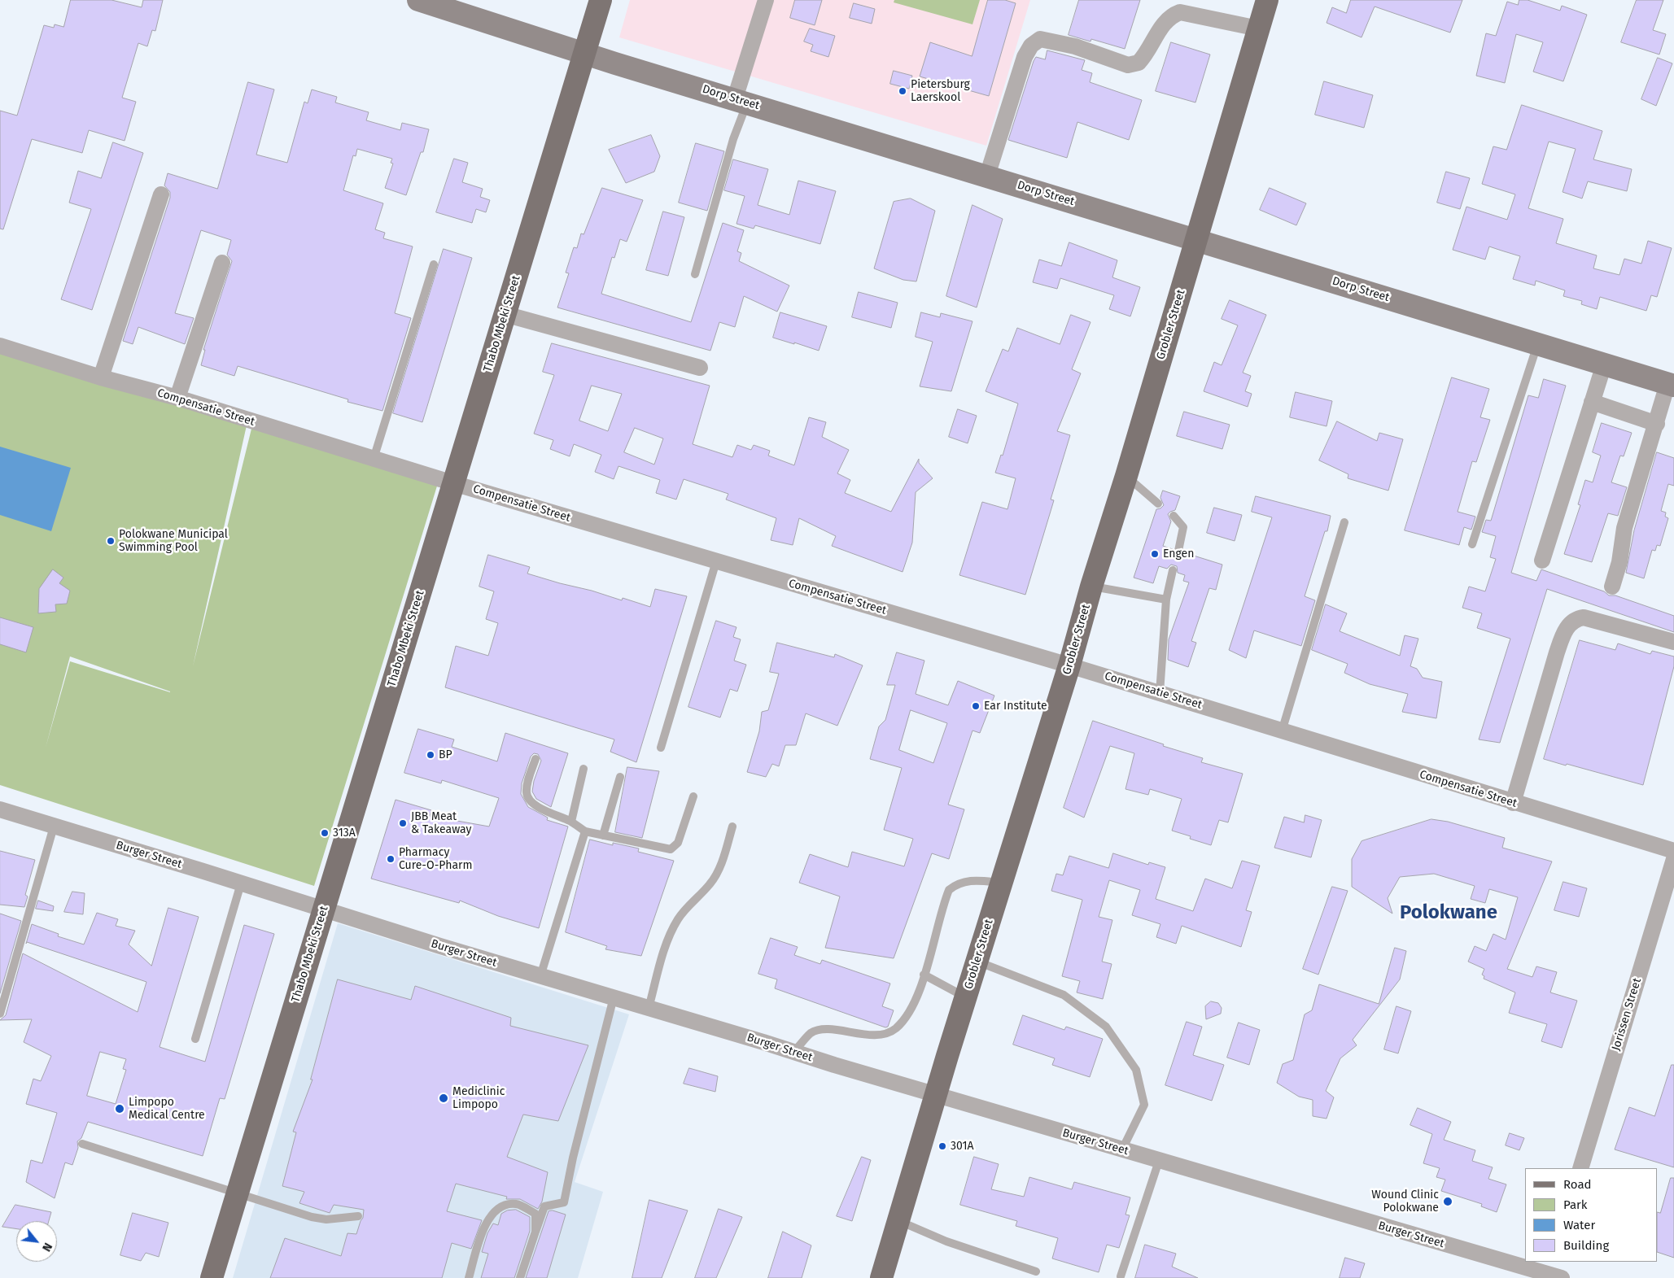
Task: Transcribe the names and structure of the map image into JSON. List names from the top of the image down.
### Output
{
  "streets": {
    "main road": ["Thabo Mbeki Street", "Grobler Street"],
    "street": [
      "Dorp Street",
      "Compensatie Street",
      "Burger Street",
      "Jorissen Street"
    ]
  },
  "crossings": [
    ["Dorp Street", "Thabo Mbeki Street"],
    ["Dorp Street", "Grobler Street"],
    ["Thabo Mbeki Street", "Compensatie Street"],
    ["Thabo Mbeki Street", "Burger Street"],
    ["Grobler Street", "Compensatie Street"],
    ["Grobler Street", "Burger Street"]
  ],
  "districts": ["Polokwane"],
  "places": [
    "Pietersburg Laerskool",
    "Polokwane Municipal Swimming Pool",
    "Engen",
    "Ear Institute",
    "BP",
    "JBB Meat & Takeaway",
    "313A",
    "Pharmacy Cure-O-Pharm",
    "Mediclinic Limpopo",
    "Limpopo Medical Centre",
    "301A",
    "Wound Clinic Polokwane"
  ],
  "legend": [
    "Road",
    "Park",
    "Water",
    "Building"
  ],
  "north": "bottom right"
}
